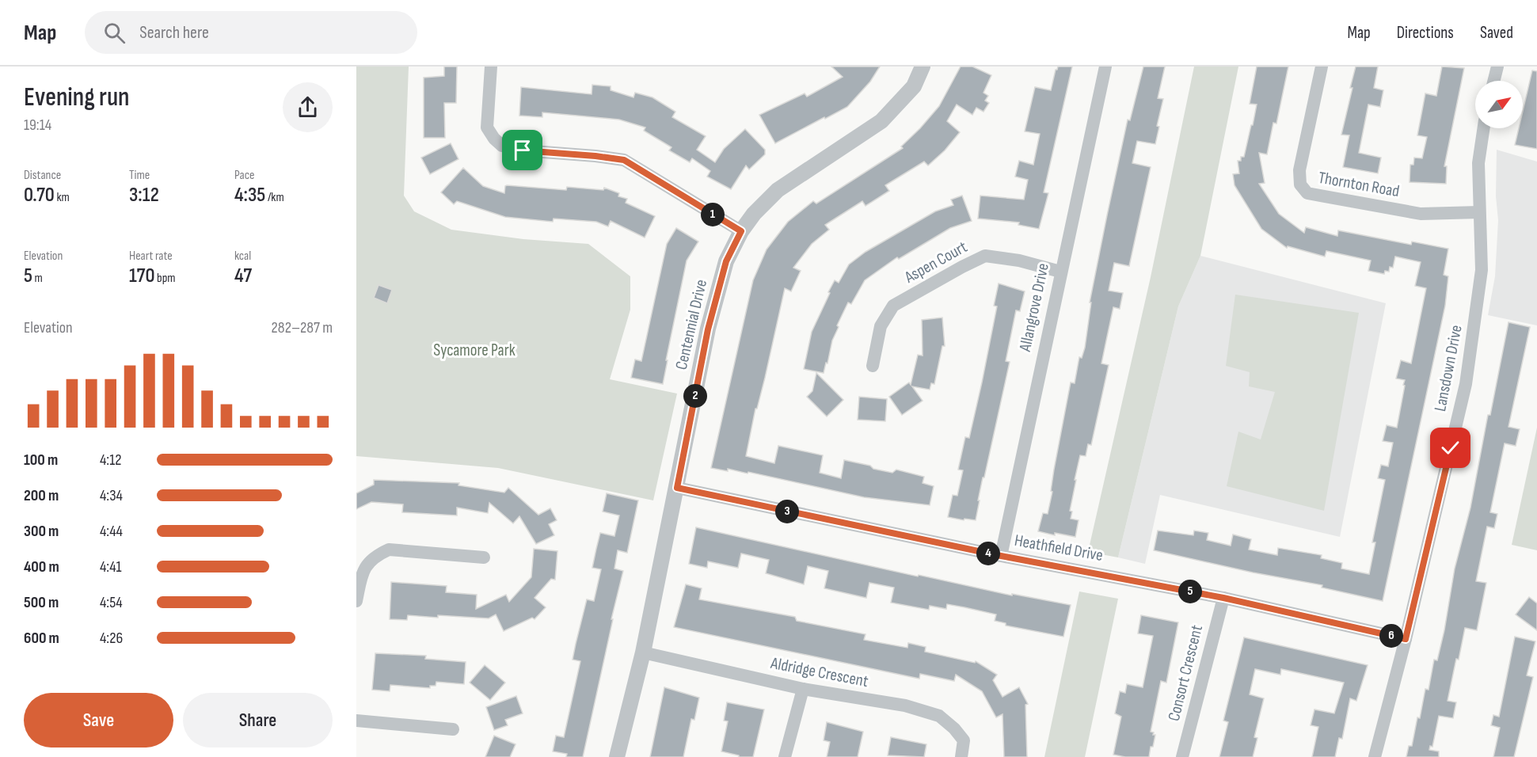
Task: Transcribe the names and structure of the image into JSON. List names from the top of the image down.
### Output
{
  "streets": {
    "street": [
      "Thornton Road",
      "Aspen Court",
      "Allangrove Drive",
      "Centennial Drive",
      "Lansdown Drive",
      "Heathfield Drive",
      "Aldridge Crescent",
      "Consort Crescent"
    ]
  },
  "crossings": [
    ["Thornton Road", "Lansdown Drive"],
    ["Aspen Court", "Allangrove Drive"],
    ["Allangrove Drive", "Heathfield Drive"],
    ["Centennial Drive", "Heathfield Drive"],
    ["Centennial Drive", "Aldridge Crescent"],
    ["Lansdown Drive", "Heathfield Drive"],
    ["Heathfield Drive", "Consort Crescent"]
  ],
  "parks": ["Sycamore Park"],
  "north": "top right",
  "page": {
    "header": "Map",
    "search": "Search here",
    "nav": ["Map", "Directions", "Saved"],
    "heading": ["Evening run", "19:14"],
    "stats": [
      ["Distance", "0.70 km"],
      ["Time", "3:12"],
      ["Pace", "4:35 /km"],
      ["Elevation", "5 m"],
      ["Heart rate", "170 bpm"],
      ["kcal", "47"]
    ],
    "pins": [
      "1",
      "2",
      "3",
      "4",
      "5",
      "6"
    ],
    "chart": ["Elevation", "282–287 m"],
    "list": [
      {
        "name": "100 m",
        "note": "4:12"
      },
      {
        "name": "200 m",
        "note": "4:34"
      },
      {
        "name": "300 m",
        "note": "4:44"
      },
      {
        "name": "400 m",
        "note": "4:41"
      },
      {
        "name": "500 m",
        "note": "4:54"
      },
      {
        "name": "600 m",
        "note": "4:26"
      }
    ],
    "buttons": ["Save", "Share"]
  }
}
